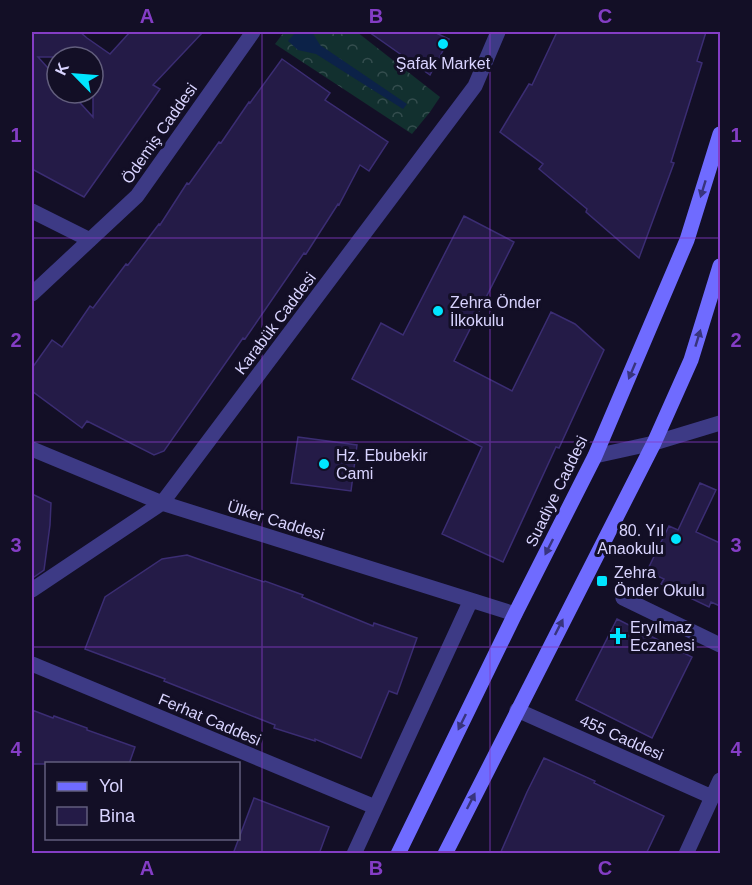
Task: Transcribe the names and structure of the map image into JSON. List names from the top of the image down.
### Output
{
  "streets": {
    "main road": ["Suadiye Caddesi"],
    "street": [
      "Ödemiş Caddesi",
      "Karabük Caddesi",
      "Ülker Caddesi",
      "Ferhat Caddesi",
      "455 Caddesi"
    ]
  },
  "crossings": [
    ["Karabük Caddesi", "Ülker Caddesi"],
    ["Suadiye Caddesi", "Ülker Caddesi"]
  ],
  "places": {
    "other": [
      "Şafak Market",
      "Zehra Önder İlkokulu",
      "Hz. Ebubekir Cami",
      "80. Yıl Anaokulu"
    ],
    "transit": ["Zehra Önder Okulu"],
    "health": ["Eryılmaz Eczanesi"]
  },
  "legend": ["Yol", "Bina"],
  "north": "top left",
  "grid": {
    "columns": ["A", "B", "C"],
    "rows": [
      "1",
      "2",
      "3",
      "4"
    ]
  }
}
